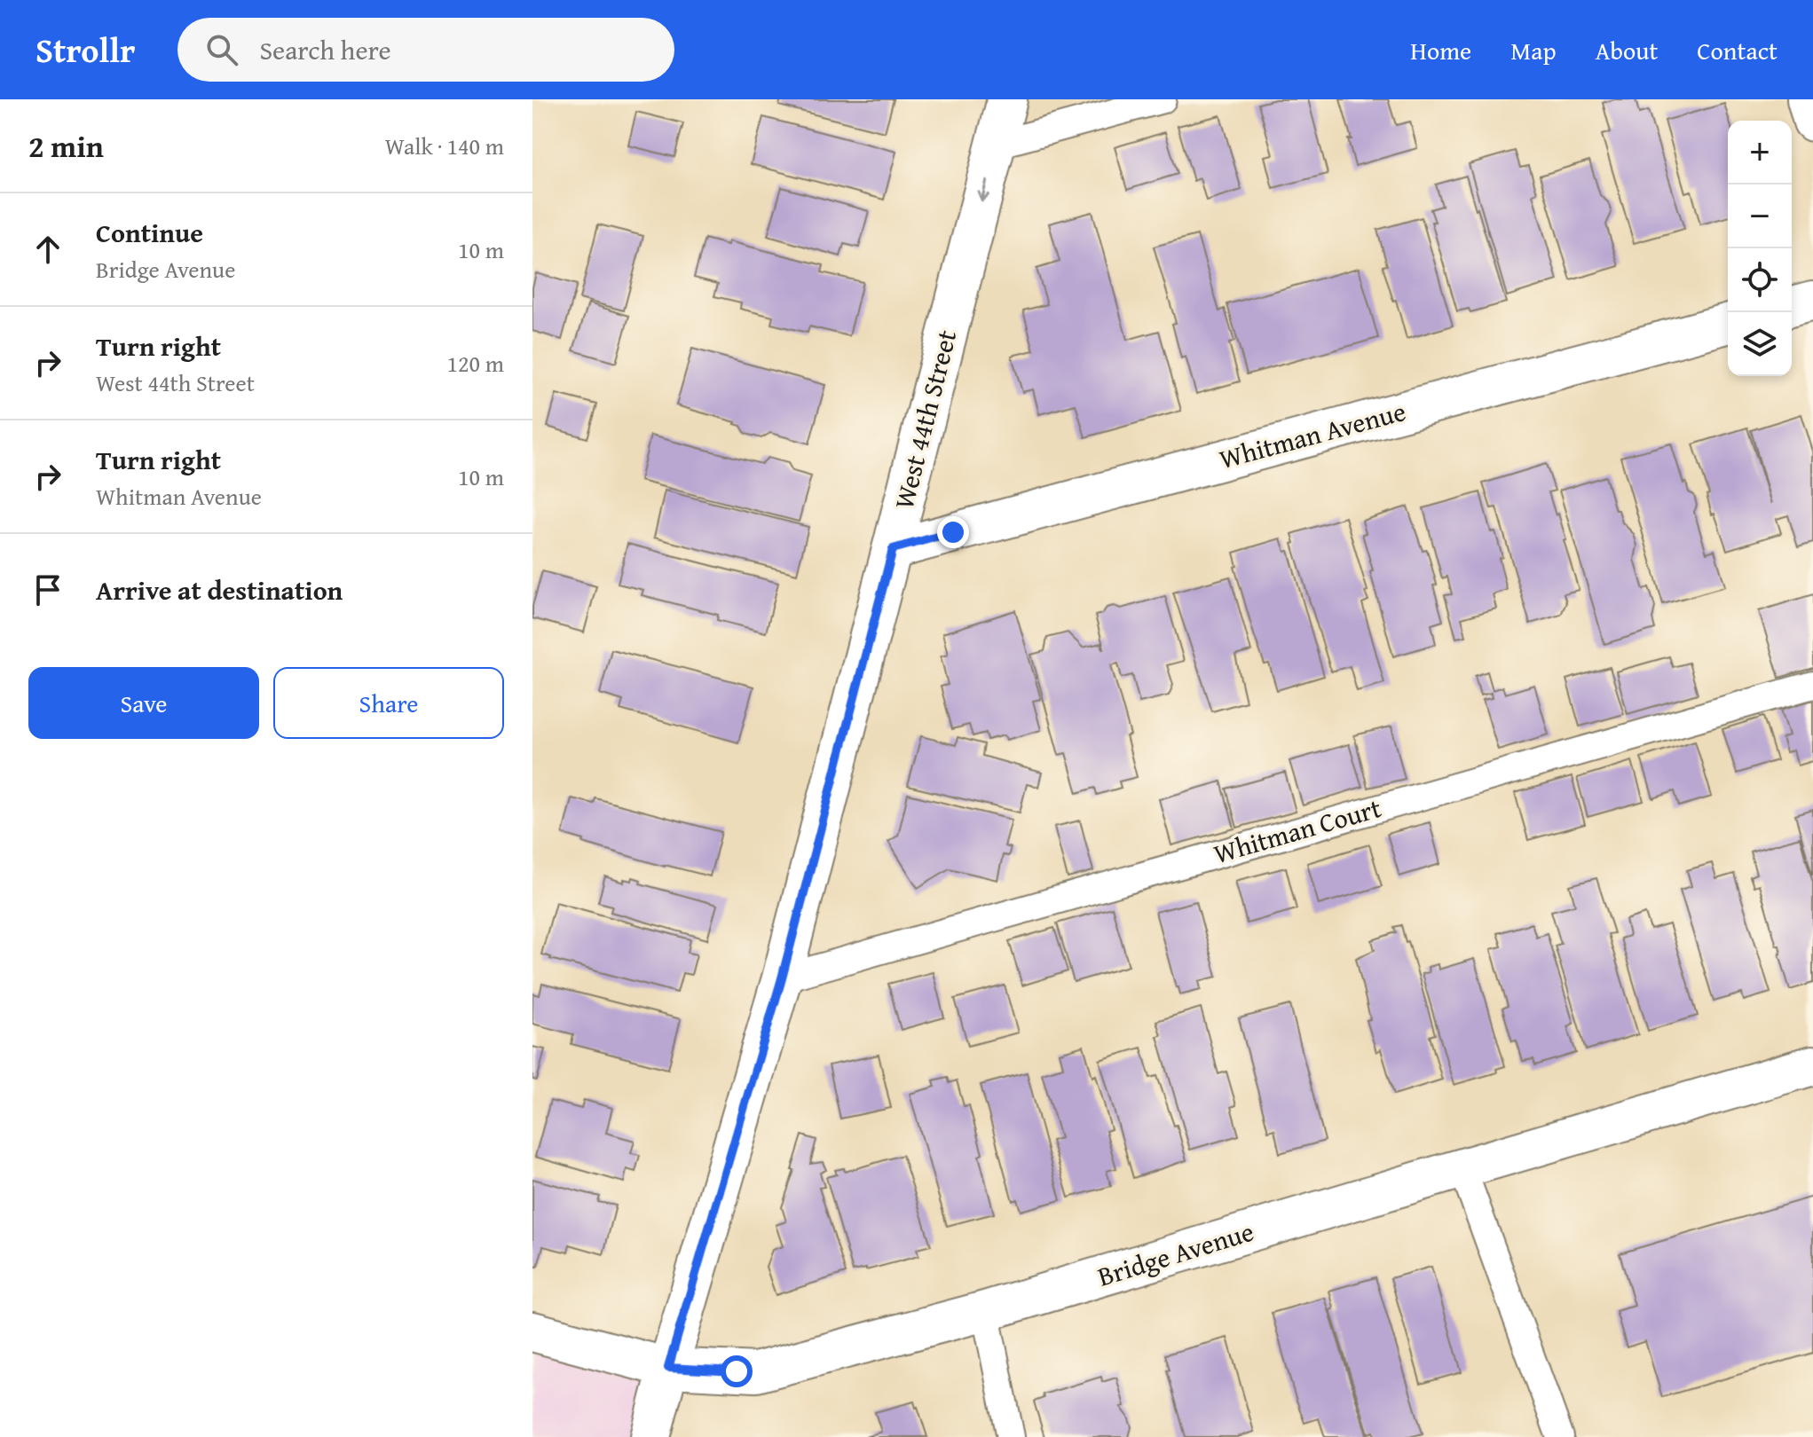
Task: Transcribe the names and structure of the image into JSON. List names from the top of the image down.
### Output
{
  "streets": {
    "street": ["West 44th Street", "Whitman Avenue", "Bridge Avenue"],
    "lane": ["Whitman Court"]
  },
  "crossings": [
    ["West 44th Street", "Whitman Avenue"],
    ["West 44th Street", "Whitman Court"],
    ["West 44th Street", "Bridge Avenue"]
  ],
  "page": {
    "header": "Strollr",
    "search": "Search here",
    "nav": [
      "Home",
      "Map",
      "About",
      "Contact"
    ],
    "heading": ["2 min", "Walk · 140 m"],
    "map_buttons": ["+", "−"],
    "list": [
      ["Continue", "Bridge Avenue", "10 m"],
      ["Turn right", "West 44th Street", "120 m"],
      ["Turn right", "Whitman Avenue", "10 m"],
      "Arrive at destination"
    ],
    "buttons": ["Save", "Share"]
  }
}
